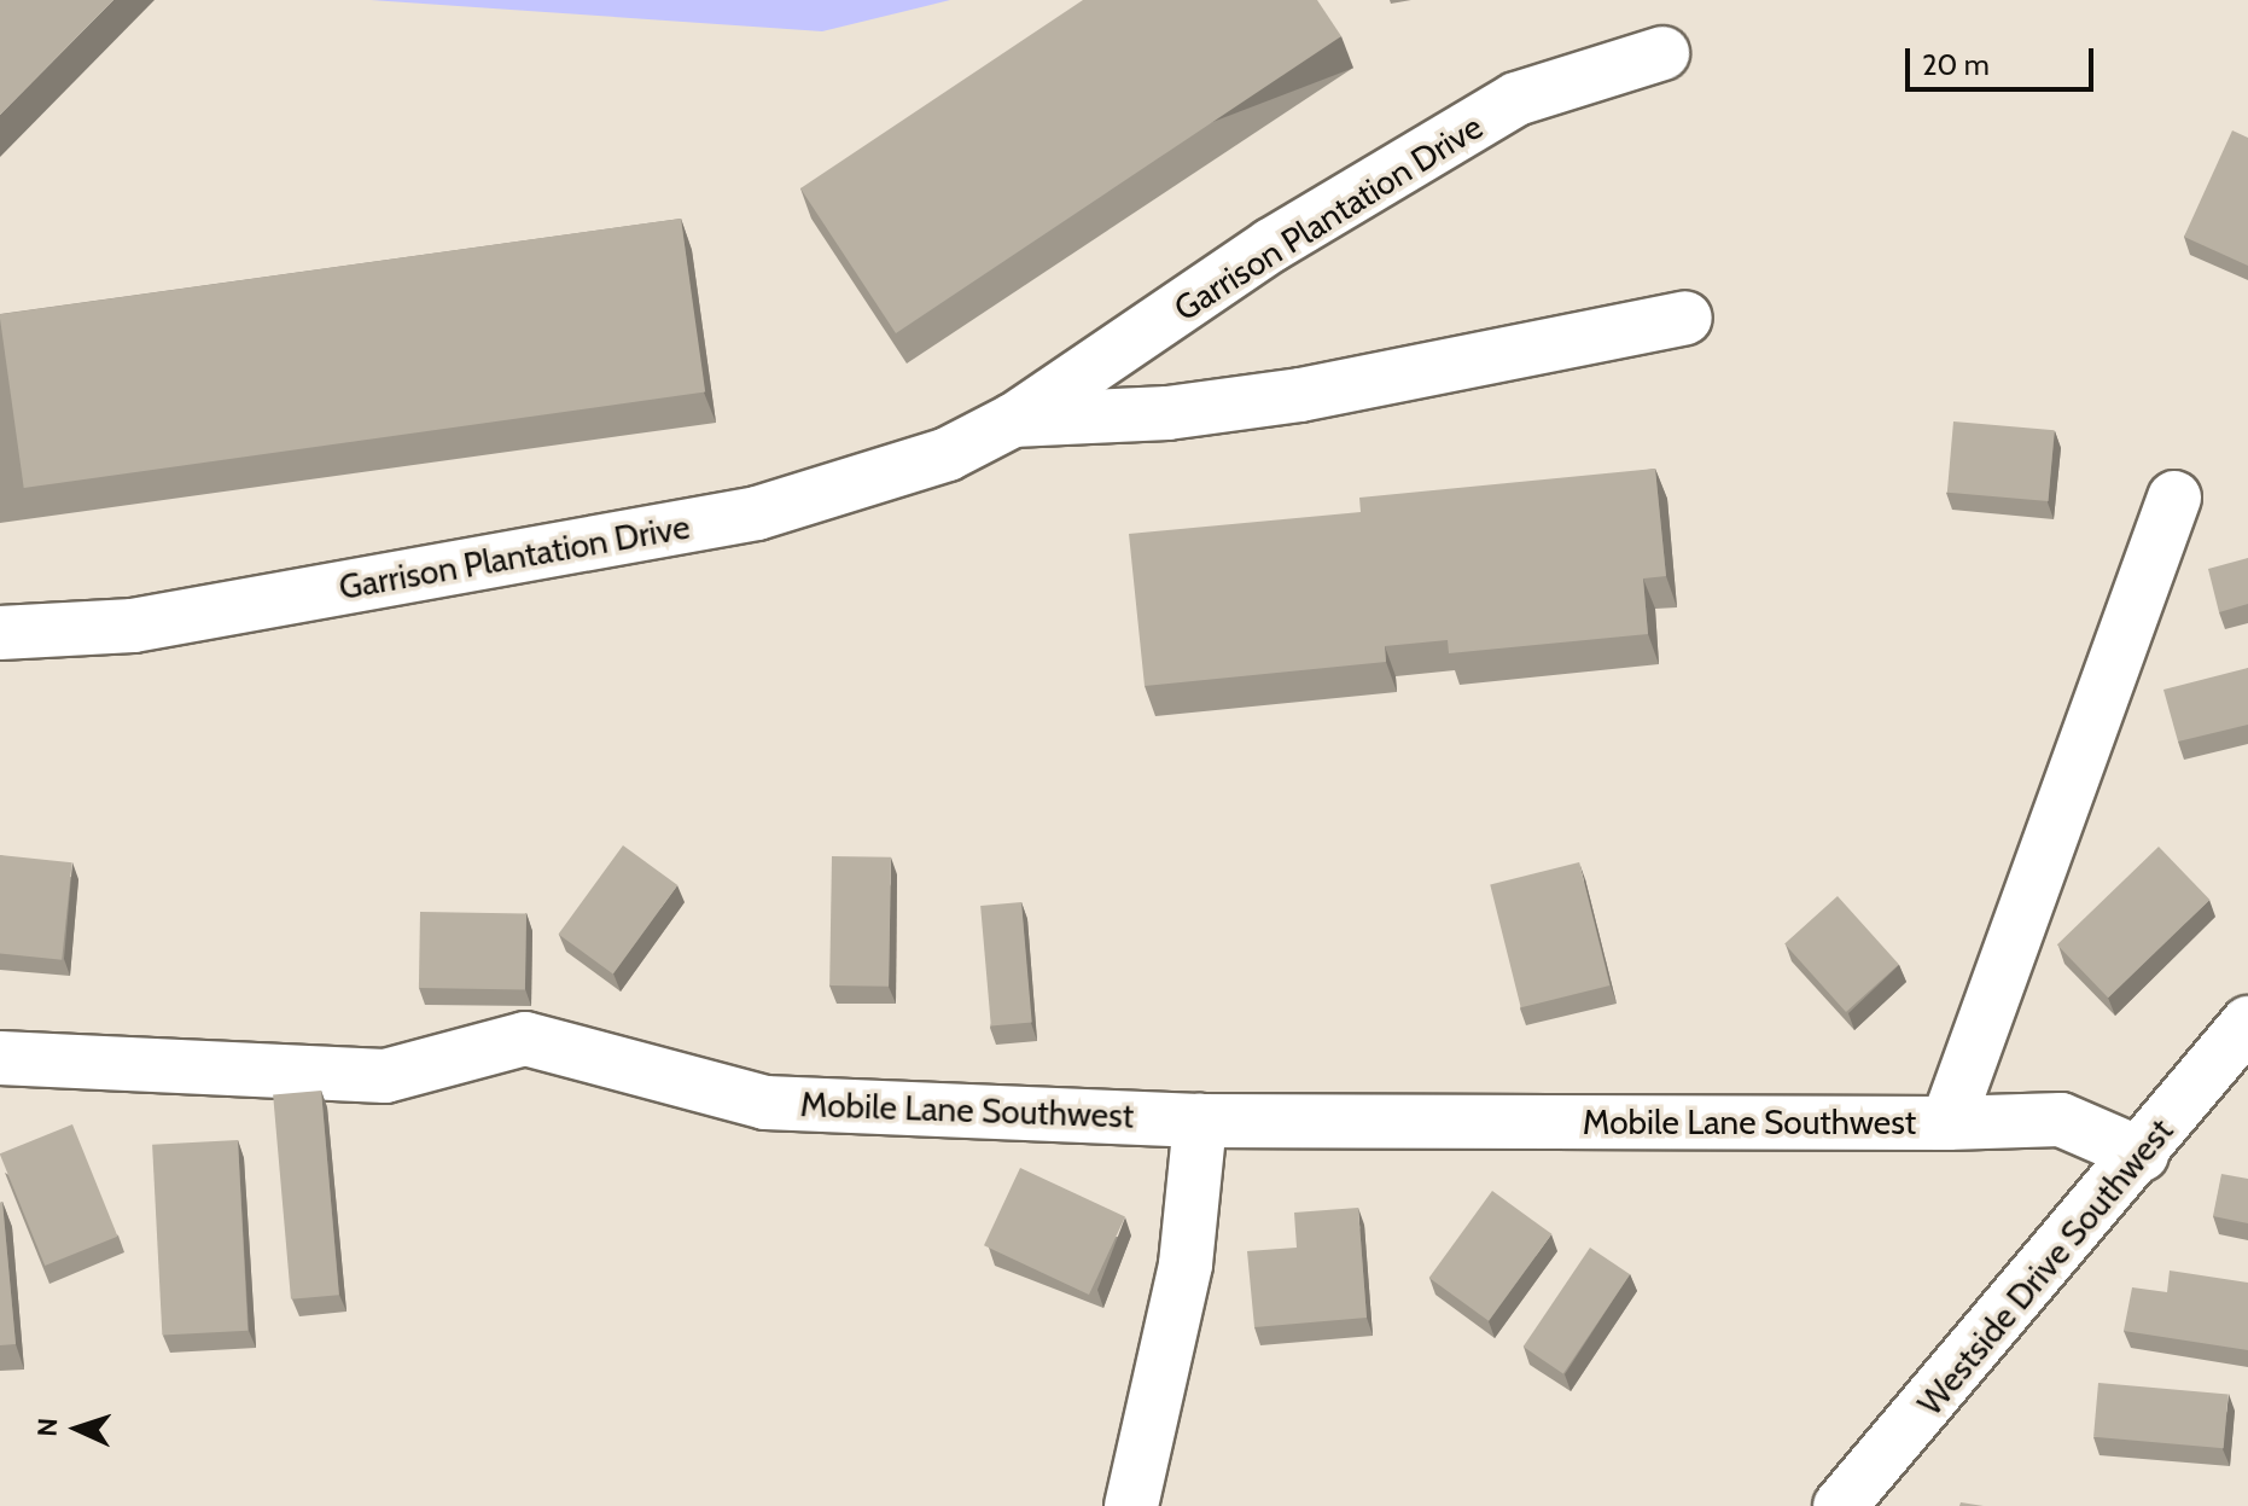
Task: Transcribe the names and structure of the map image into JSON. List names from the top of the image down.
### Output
{
  "streets": {
    "street": ["Garrison Plantation Drive", "Mobile Lane Southwest", "Westside Drive Southwest"]
  },
  "crossings": [
    ["Mobile Lane Southwest", "Westside Drive Southwest"]
  ],
  "scale_bar": "20 m",
  "north": "left"
}
